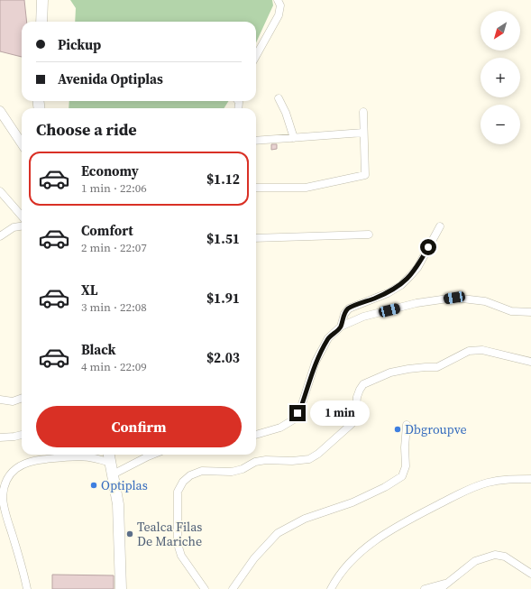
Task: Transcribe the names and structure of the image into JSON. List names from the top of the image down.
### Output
{
  "places": ["Dbgroupve", "Optiplas", "Tealca Filas De Mariche"],
  "north": "bottom left",
  "page": {
    "map_buttons": ["+", "−"],
    "banner": ["Pickup", "Avenida Optiplas"],
    "heading": "Choose a ride",
    "list": [
      {
        "name": "Economy",
        "note": "1 min · 22:06",
        "value": "$1.12"
      },
      {
        "name": "Comfort",
        "note": "2 min · 22:07",
        "value": "$1.51"
      },
      {
        "name": "XL",
        "note": "3 min · 22:08",
        "value": "$1.91"
      },
      {
        "name": "Black",
        "note": "4 min · 22:09",
        "value": "$2.03"
      }
    ],
    "buttons": "Confirm",
    "bubble": "1 min"
  }
}
